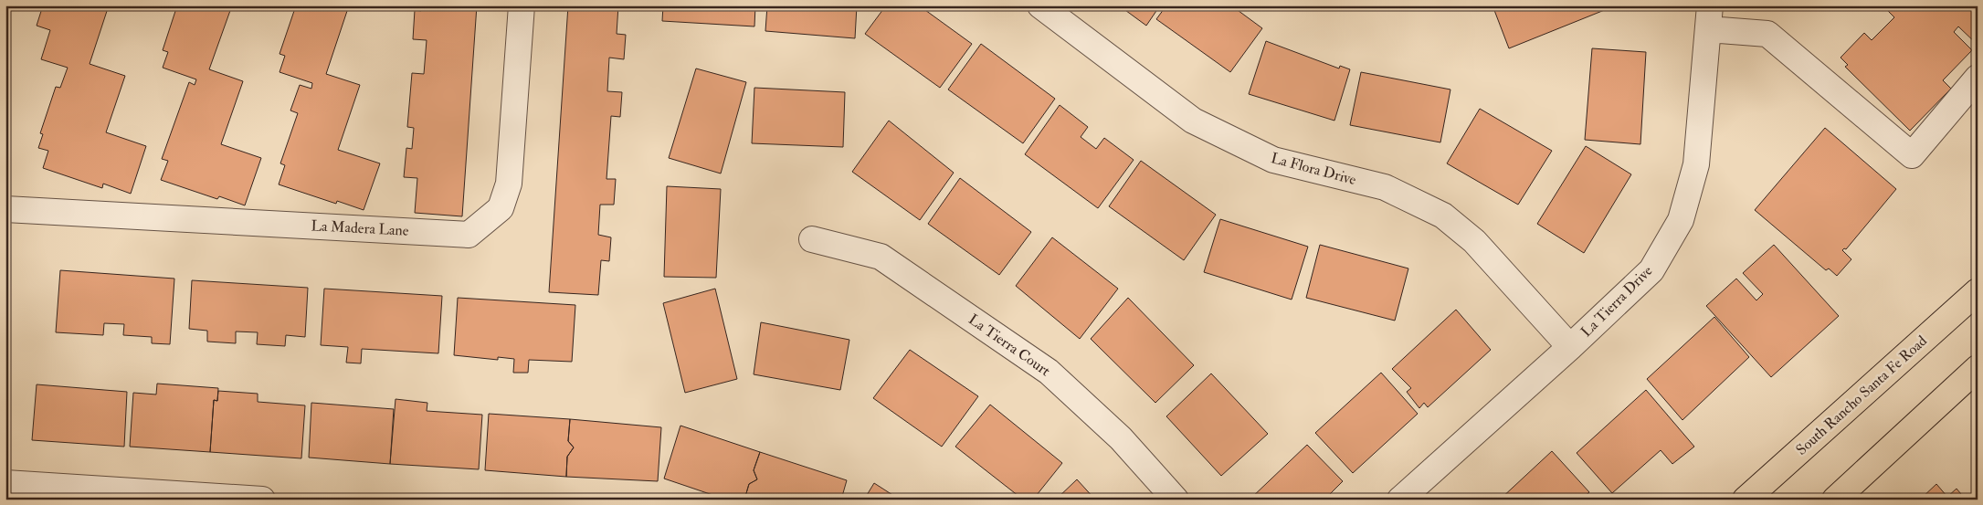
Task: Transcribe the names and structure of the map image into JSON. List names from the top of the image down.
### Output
{
  "streets": {
    "main road": ["South Rancho Santa Fe Road"],
    "street": [
      "La Flora Drive",
      "La Madera Lane",
      "La Tierra Drive",
      "La Tierra Court"
    ]
  },
  "crossings": [
    ["La Flora Drive", "La Tierra Drive"]
  ]
}
